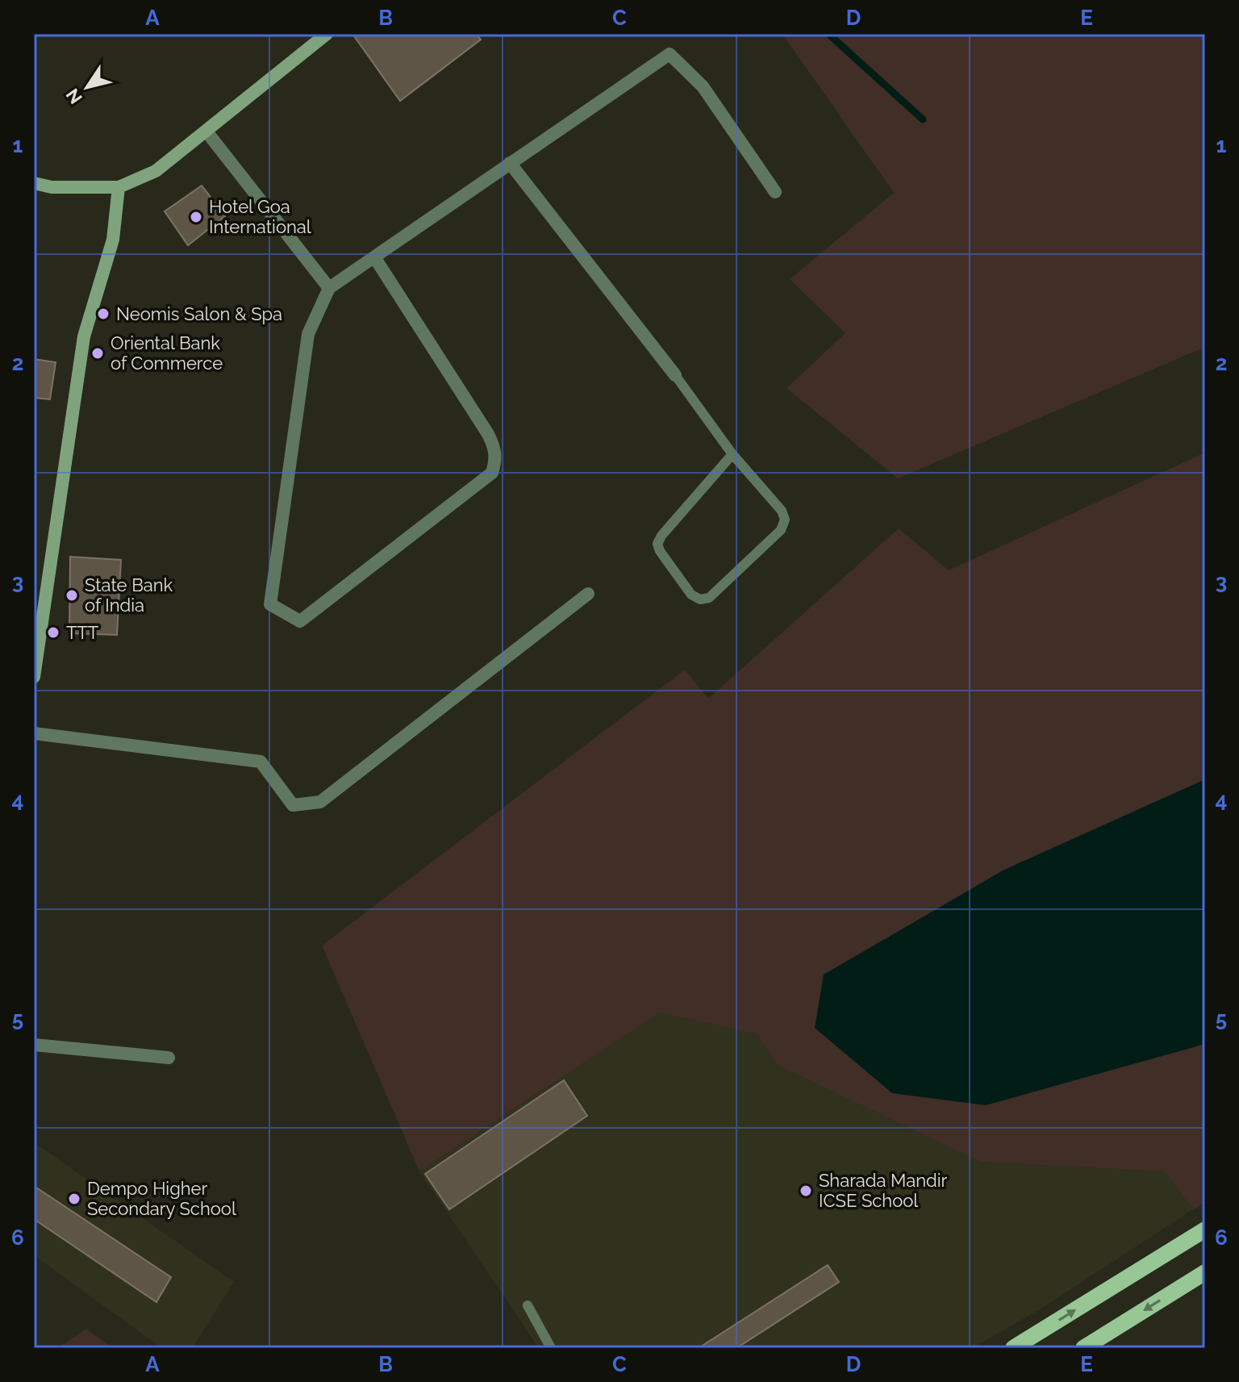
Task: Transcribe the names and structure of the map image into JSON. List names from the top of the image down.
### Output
{
  "places": [
    "Hotel Goa International",
    "Neomis Salon & Spa",
    "Oriental Bank of Commerce",
    "State Bank of India",
    "TTT",
    "Sharada Mandir ICSE School",
    "Dempo Higher Secondary School"
  ],
  "north": "bottom left",
  "grid": {
    "columns": [
      "A",
      "B",
      "C",
      "D",
      "E"
    ],
    "rows": [
      "1",
      "2",
      "3",
      "4",
      "5",
      "6"
    ]
  }
}
